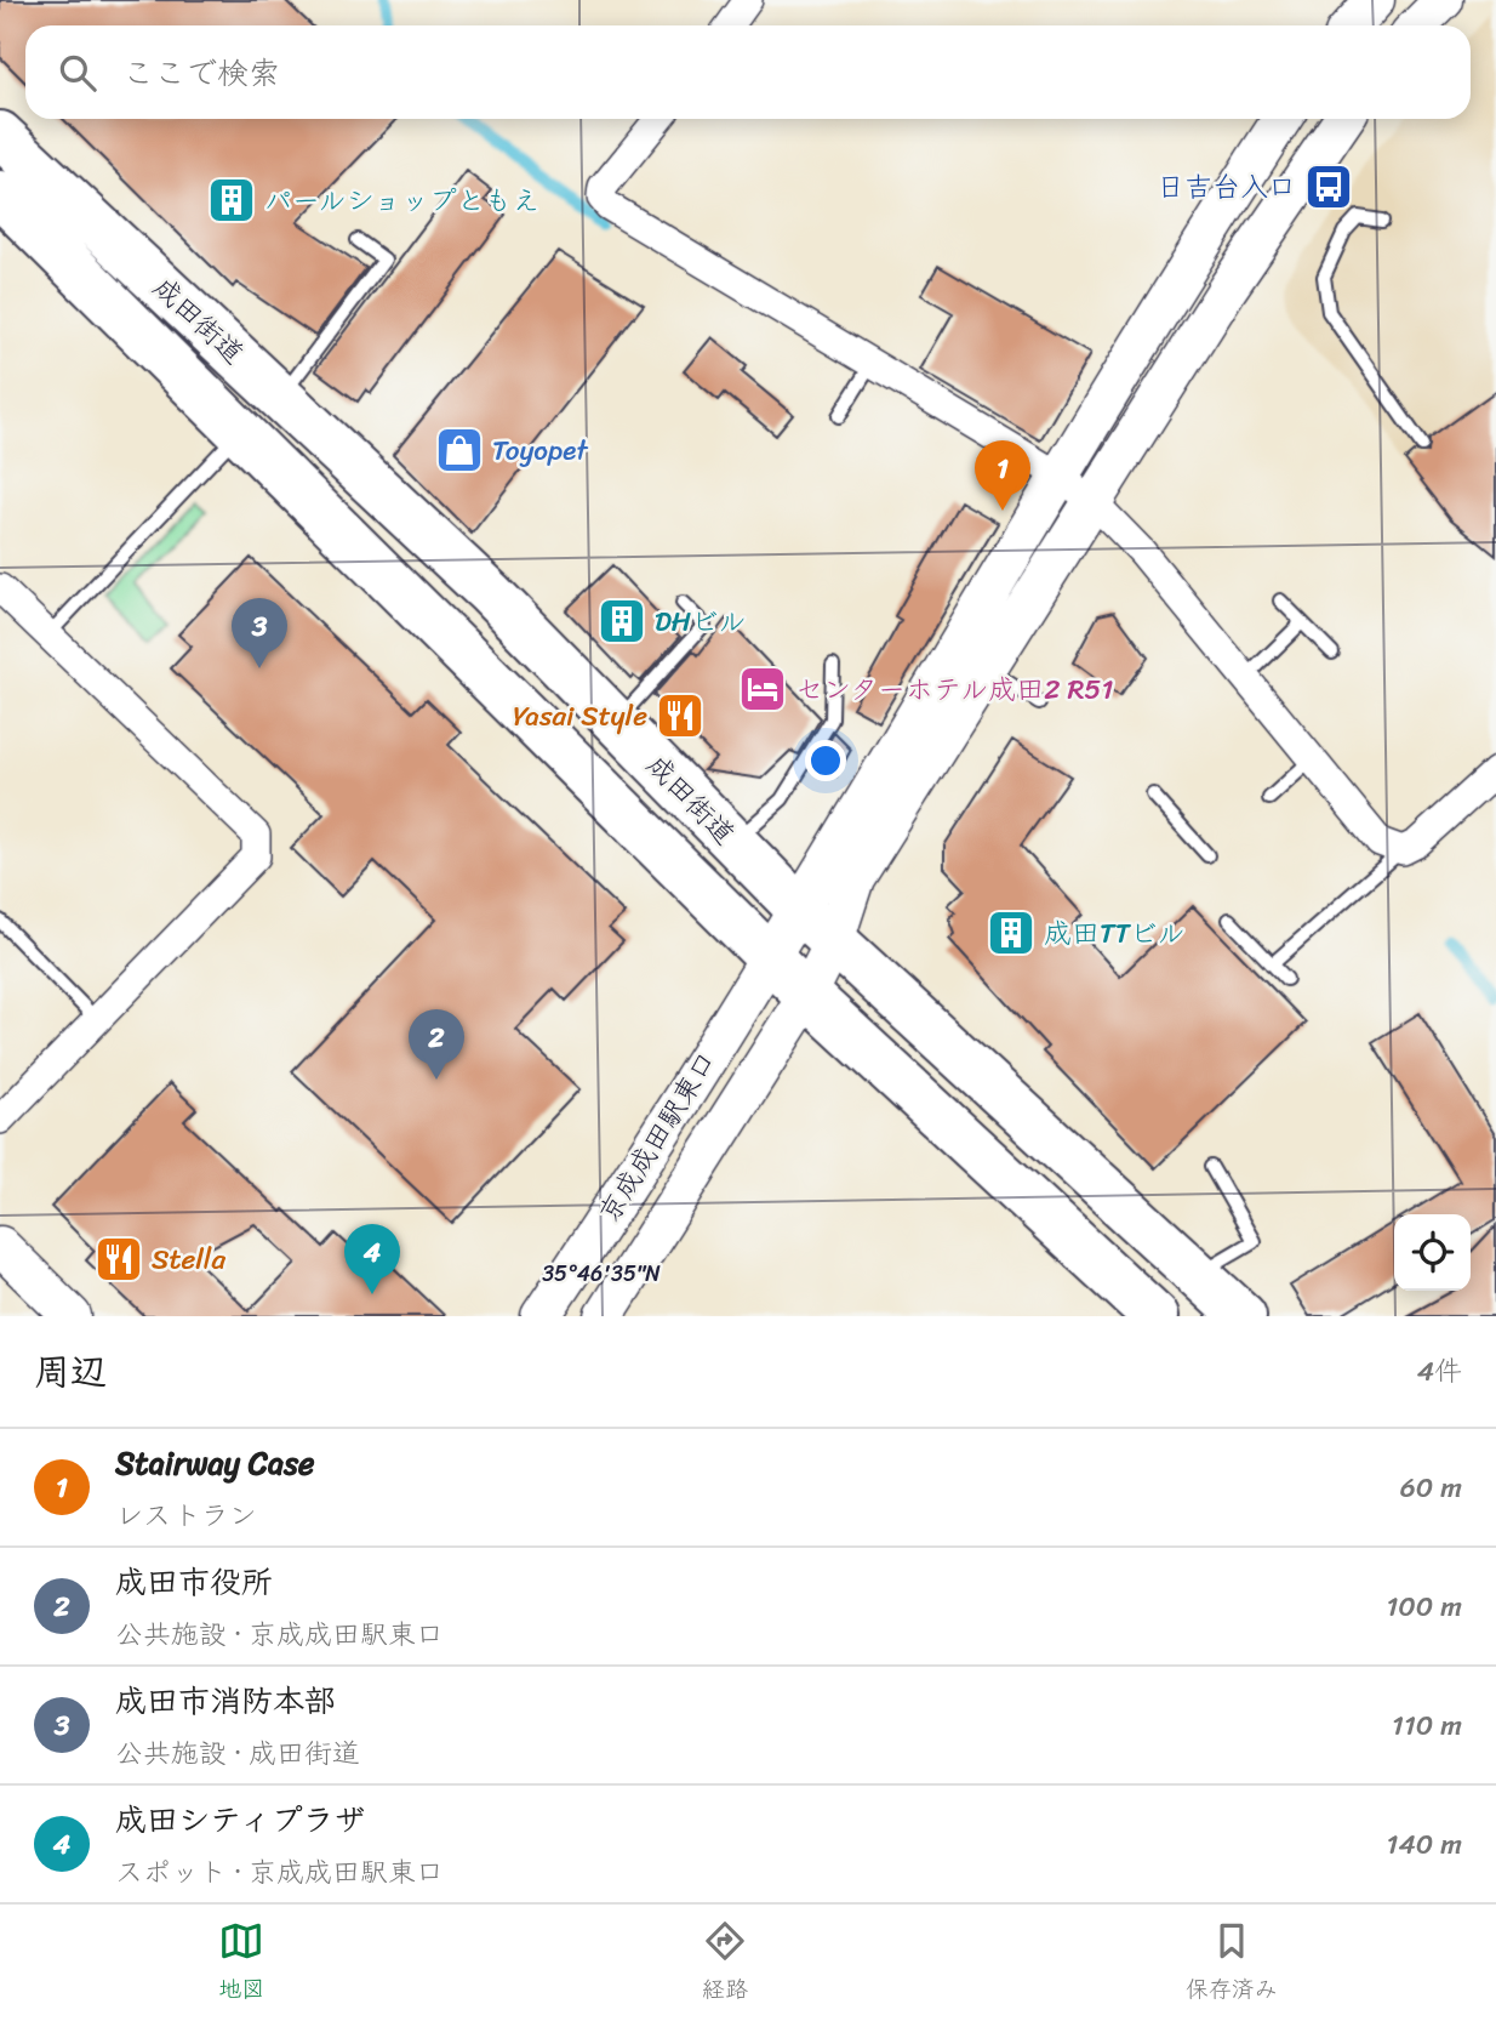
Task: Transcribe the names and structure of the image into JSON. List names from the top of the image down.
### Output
{
  "streets": {
    "highway": ["成田街道"],
    "street": ["京成成田駅東口"]
  },
  "crossings": [
    ["成田街道", "京成成田駅東口"]
  ],
  "places": {
    "bus stop": ["日吉台入口"],
    "building": ["パールショップともえ", "DHビル", "成田TTビル"],
    "shop": ["Toyopet"],
    "hotel": ["センターホテル成田2 R51"],
    "restaurant": ["Yasai Style", "Stella"]
  },
  "page": {
    "search": "ここで検索",
    "pins": [
      "1",
      "3",
      "2",
      "4"
    ],
    "heading": ["周辺", "4件"],
    "list": [
      {
        "mark": "1",
        "name": "Stairway Case",
        "note": "レストラン",
        "value": "60 m"
      },
      {
        "mark": "2",
        "name": "成田市役所",
        "note": "公共施設 · 京成成田駅東口",
        "value": "100 m"
      },
      {
        "mark": "3",
        "name": "成田市消防本部",
        "note": "公共施設 · 成田街道",
        "value": "110 m"
      },
      {
        "mark": "4",
        "name": "成田シティプラザ",
        "note": "スポット · 京成成田駅東口",
        "value": "140 m"
      }
    ],
    "nav": ["地図", "経路", "保存済み"]
  },
  "coordinates": ["35°46'35\"N"]
}
